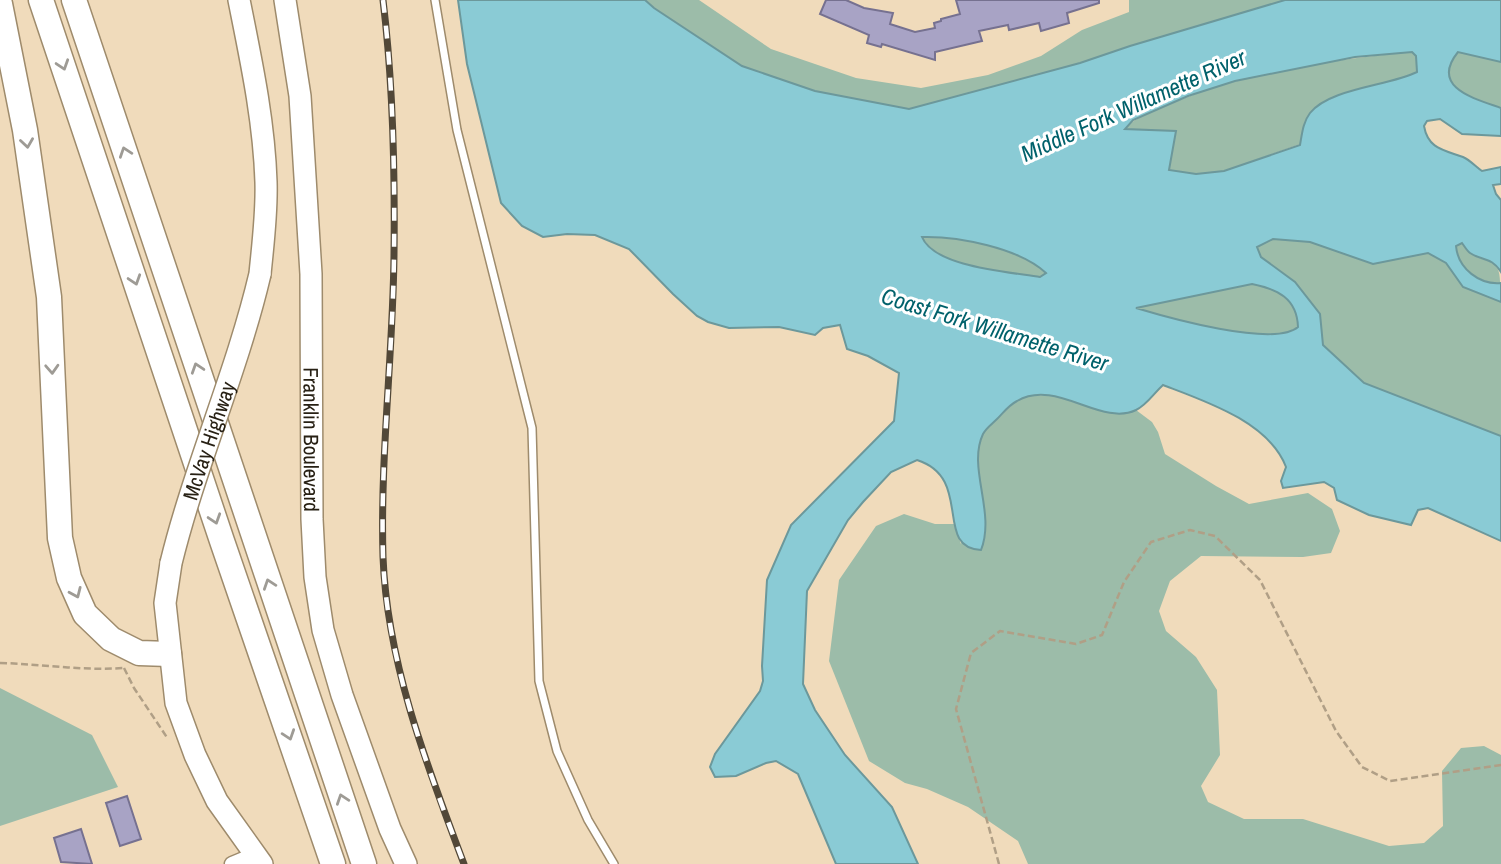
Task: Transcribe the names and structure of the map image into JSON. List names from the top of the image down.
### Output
{
  "streets": {
    "main road": ["Franklin Boulevard", "McVay Highway"]
  },
  "water": ["Middle Fork Willamette River", "Coast Fork Willamette River"]
}
